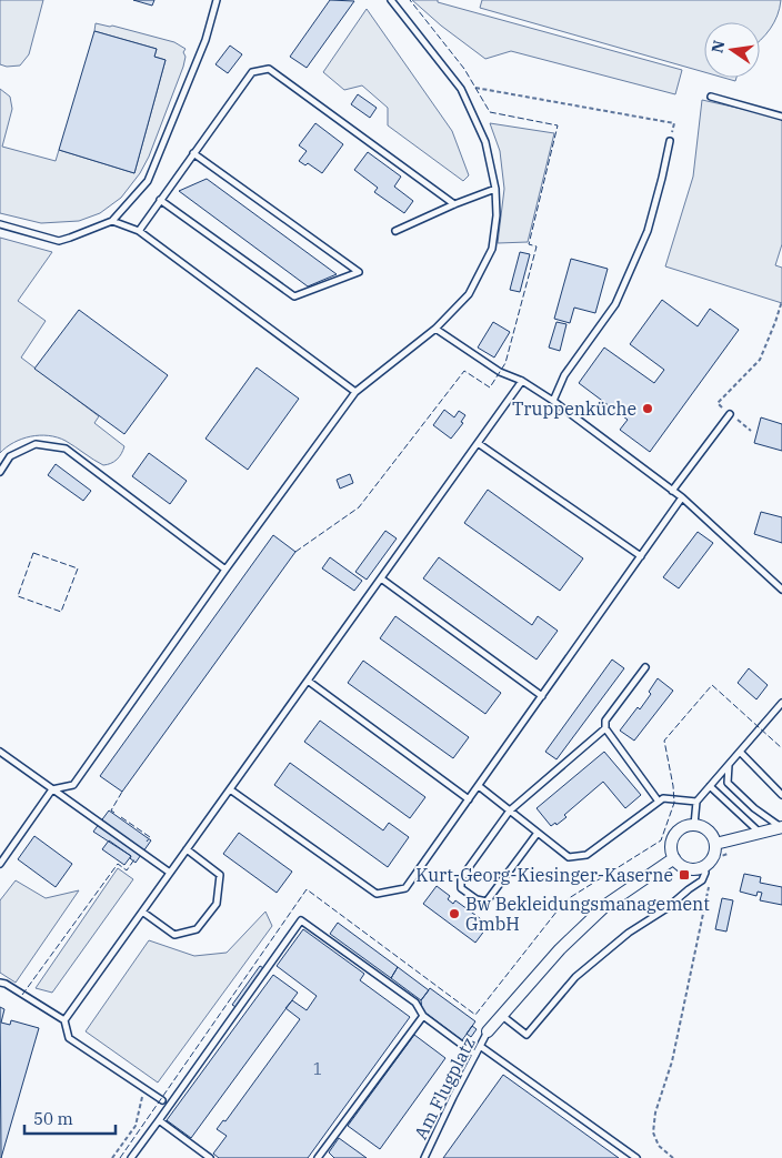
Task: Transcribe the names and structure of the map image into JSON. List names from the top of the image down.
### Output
{
  "streets": {
    "lane": ["Am Flugplatz"]
  },
  "places": {
    "other": ["Truppenküche", "Bw Bekleidungsmanagement GmbH"],
    "transit": ["Kurt-Georg-Kiesinger-Kaserne"]
  },
  "house_numbers": ["1"],
  "scale_bar": "50 m",
  "north": "left"
}
